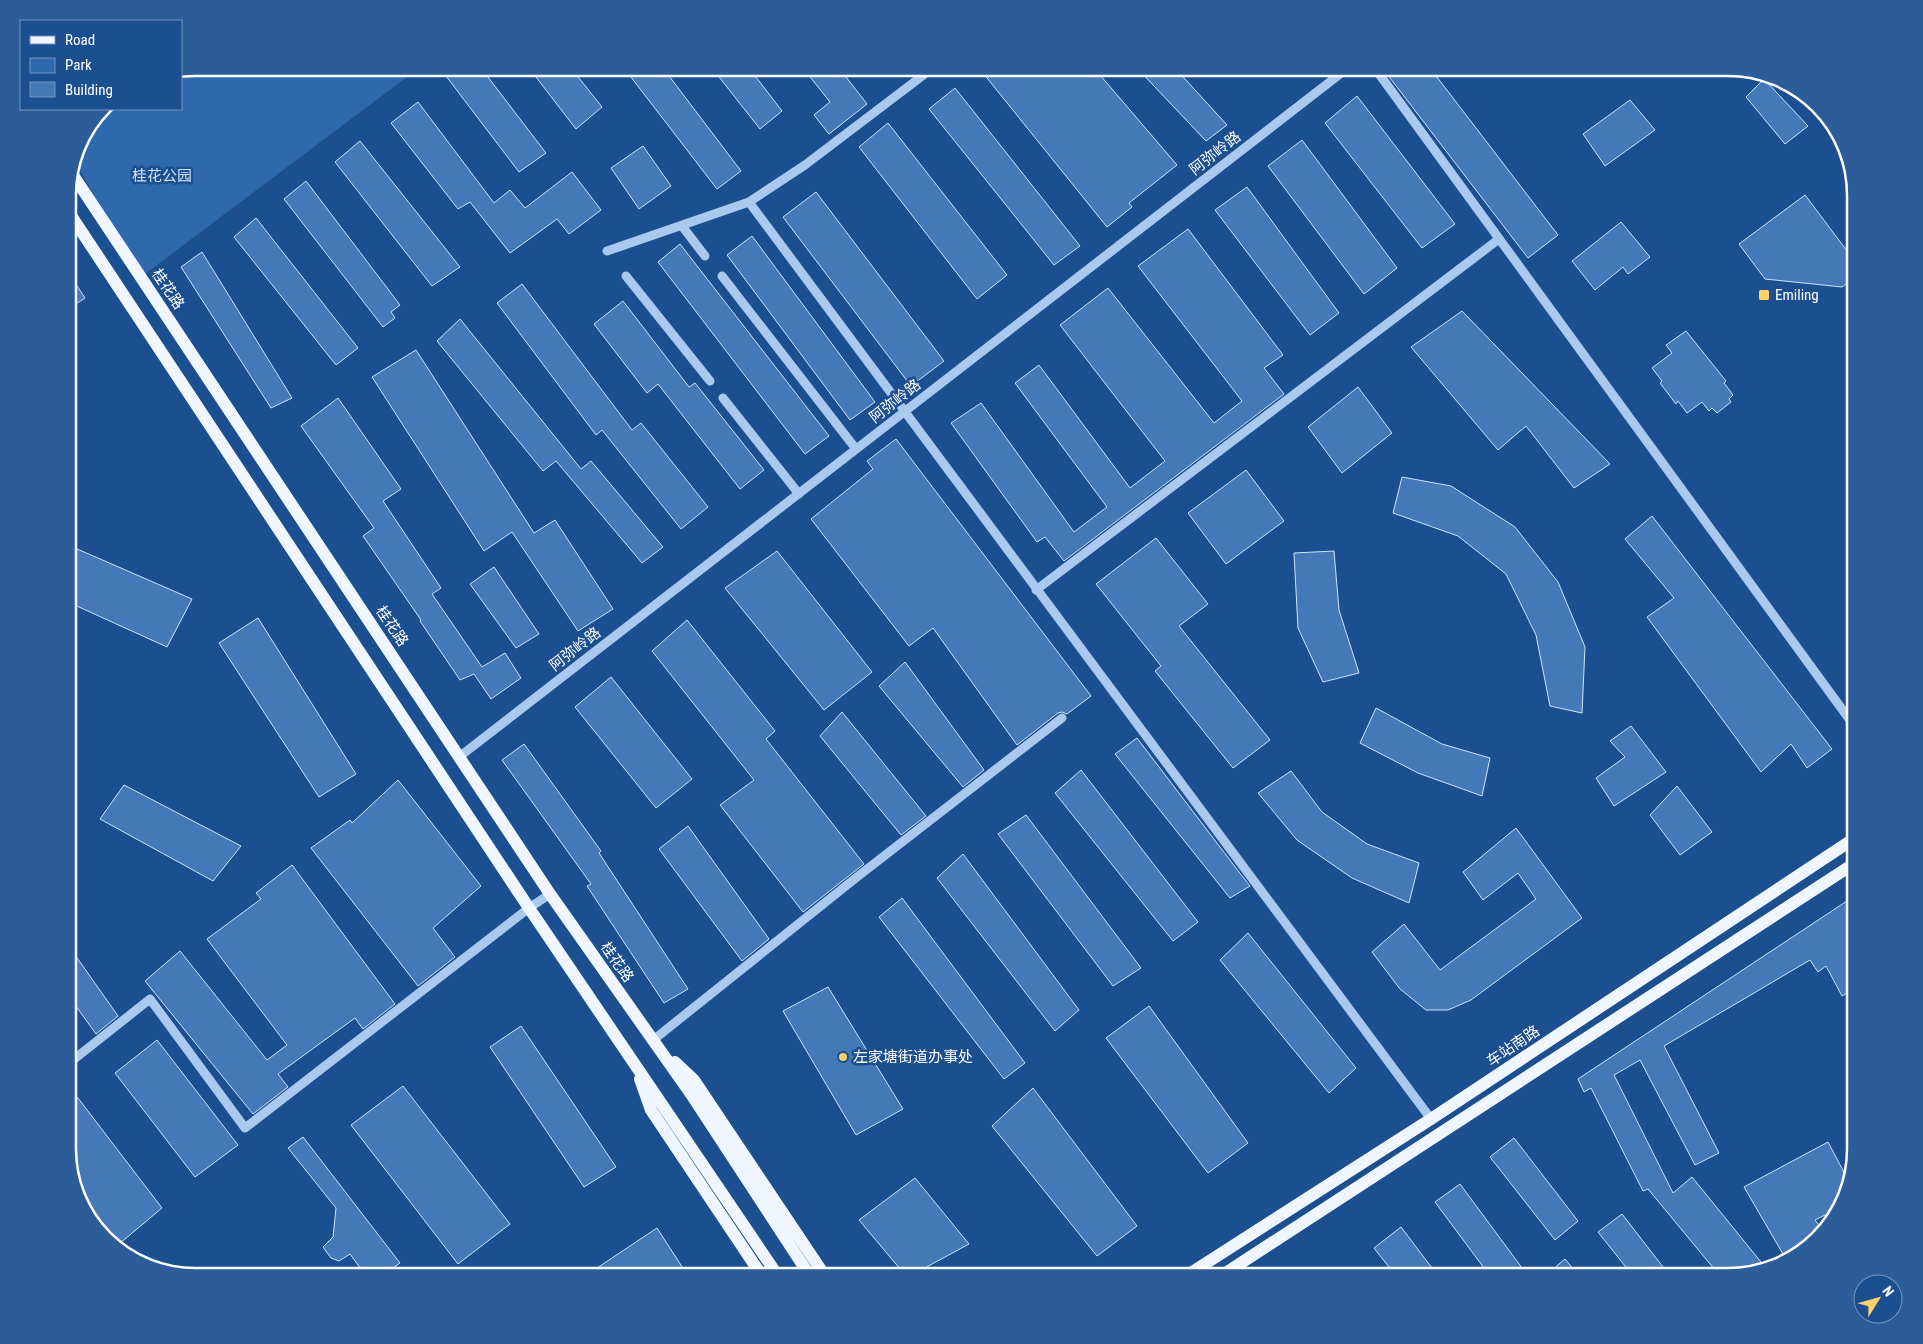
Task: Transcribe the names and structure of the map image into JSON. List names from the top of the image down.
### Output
{
  "streets": {
    "main road": ["桂花路", "车站南路"],
    "street": ["阿弥岭路"]
  },
  "crossings": [
    ["阿弥岭路", "桂花路"]
  ],
  "parks": ["桂花公园"],
  "places": {
    "transit": ["Emiling"],
    "other": ["左家塘街道办事处"]
  },
  "legend": ["Road", "Park", "Building"],
  "north": "top right"
}
